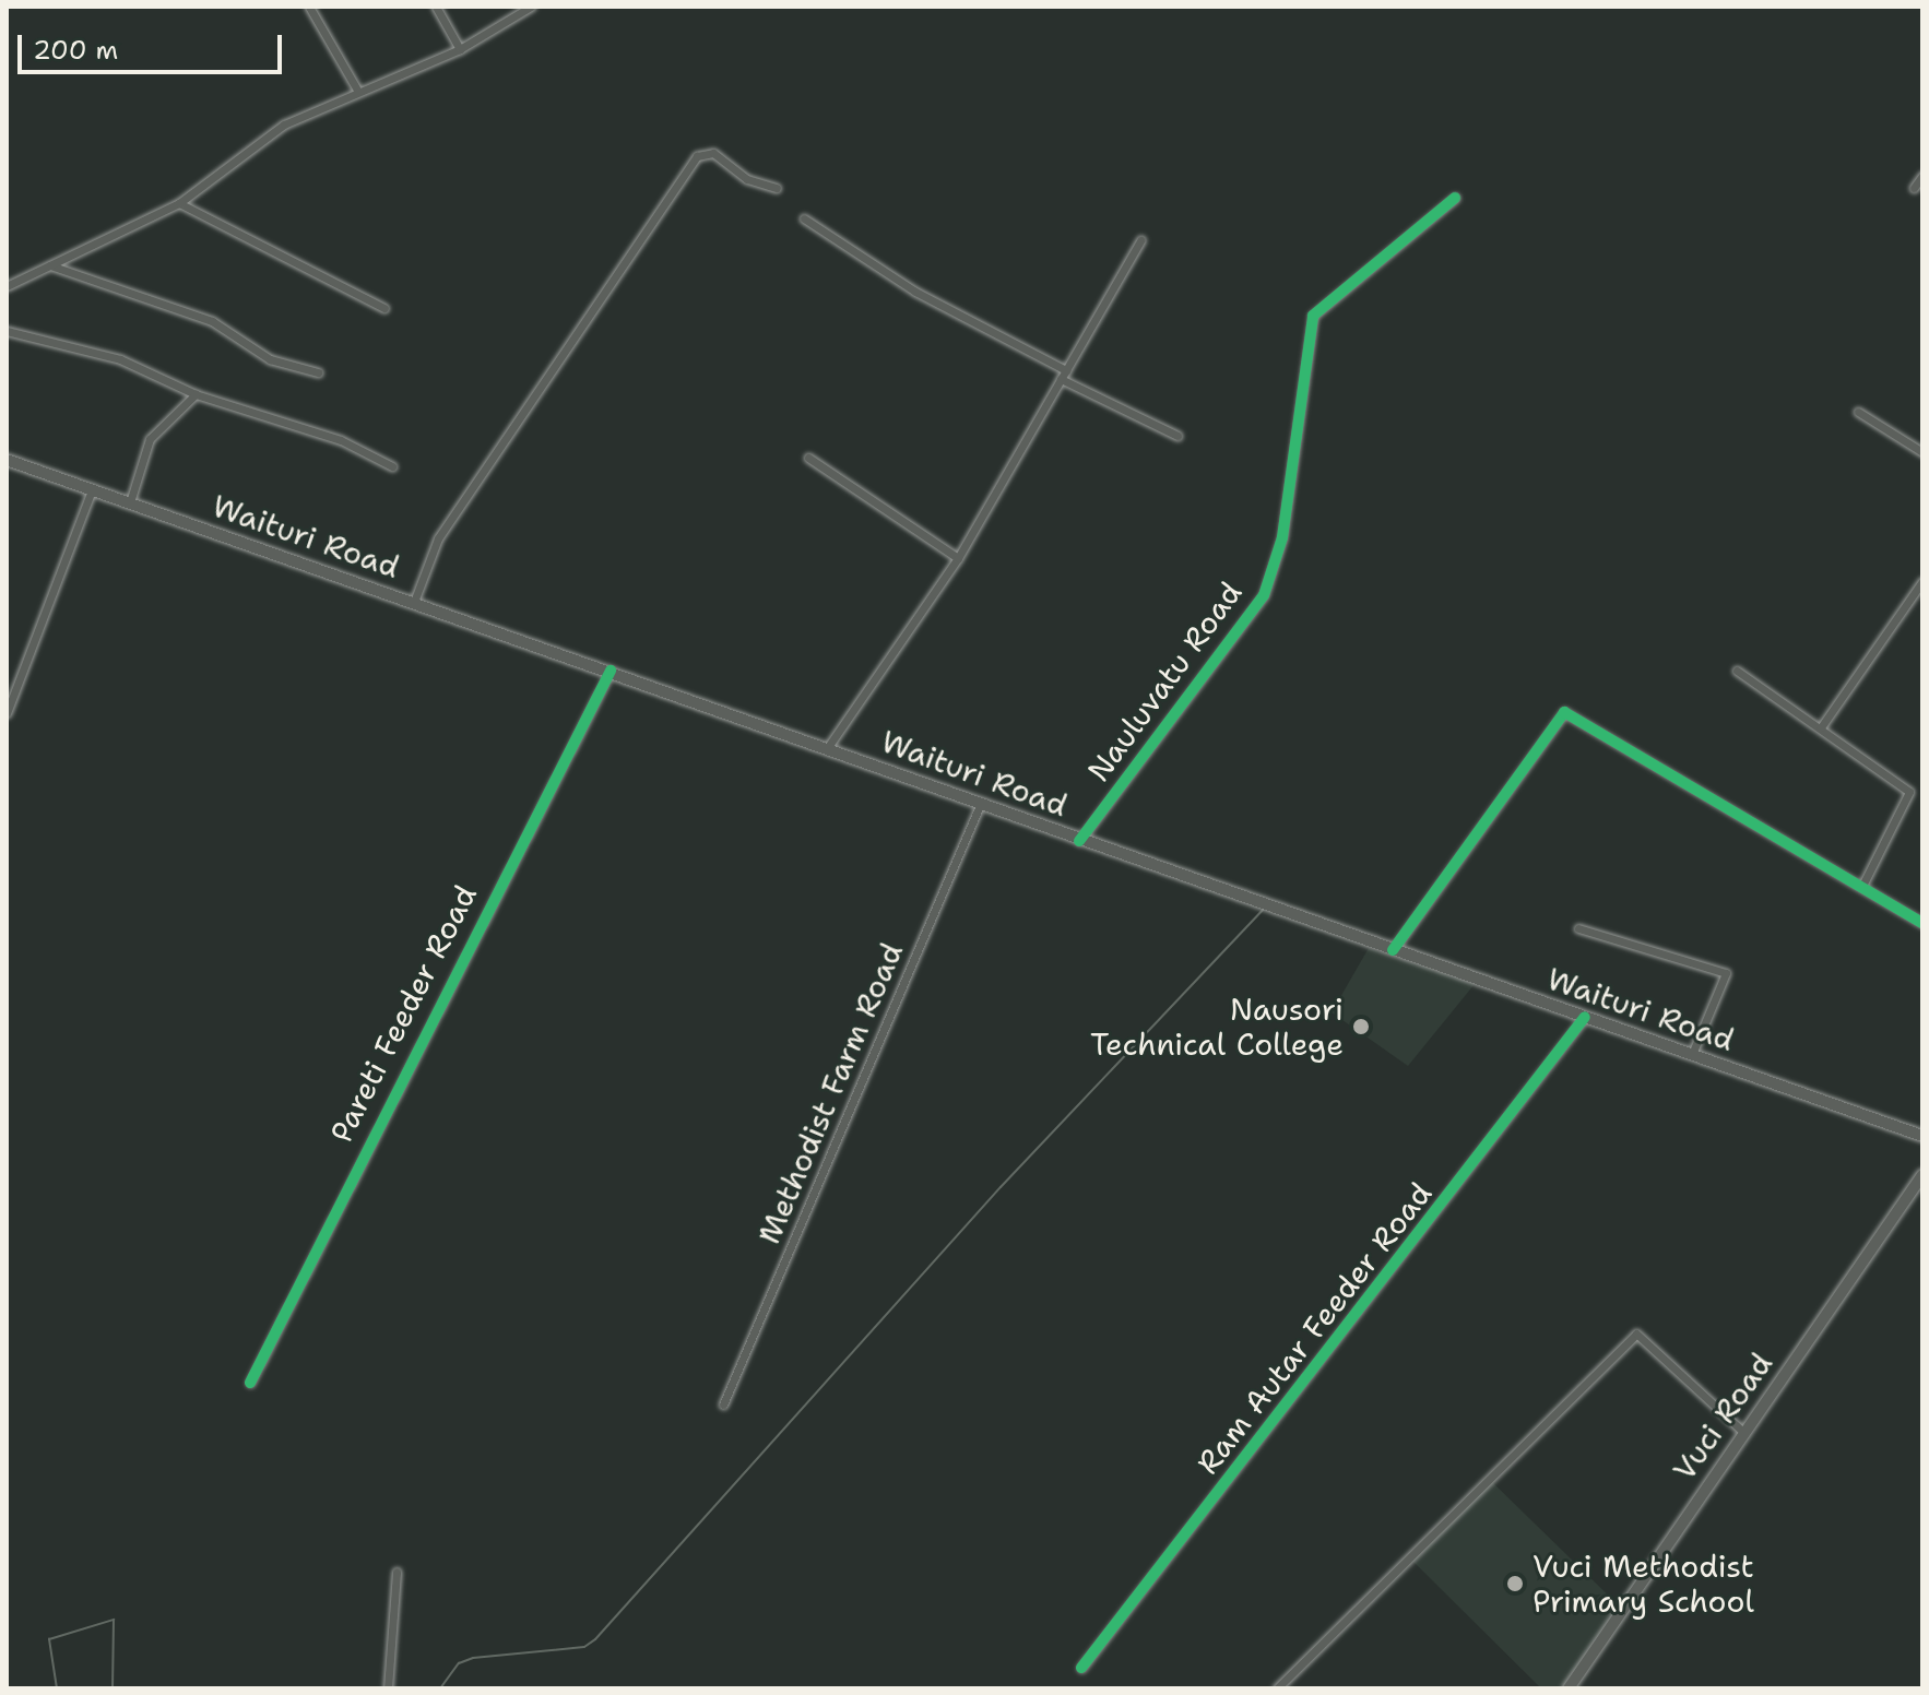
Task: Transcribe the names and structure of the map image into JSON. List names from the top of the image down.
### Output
{
  "streets": {
    "main road": ["Waituri Road", "Vuci Road"],
    "street": [
      "Nauluvatu Road",
      "Pareti Feeder Road",
      "Methodist Farm Road",
      "Ram Autar Feeder Road"
    ]
  },
  "crossings": [
    ["Waituri Road", "Nauluvatu Road"],
    ["Waituri Road", "Pareti Feeder Road"],
    ["Waituri Road", "Methodist Farm Road"],
    ["Waituri Road", "Ram Autar Feeder Road"]
  ],
  "places": ["Nausori Technical College", "Vuci Methodist Primary School"],
  "scale_bar": "200 m"
}
